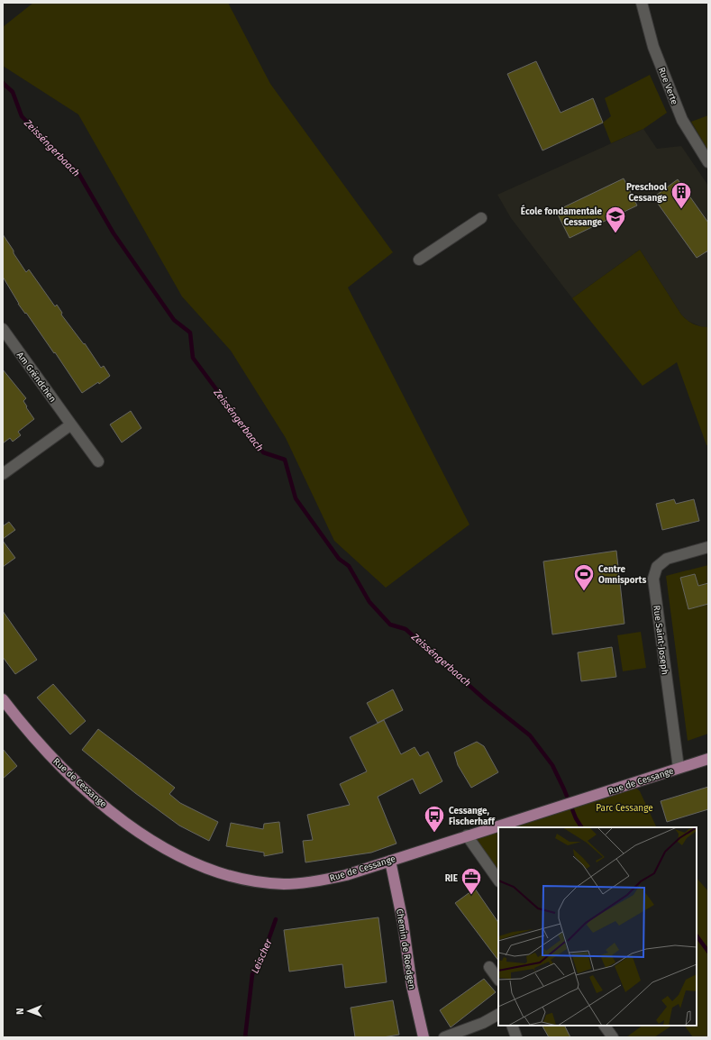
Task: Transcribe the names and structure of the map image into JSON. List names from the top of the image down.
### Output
{
  "streets": {
    "main road": ["Rue de Cessange", "Chemin de Roedgen"],
    "street": ["Rue Verte", "Am Grëndchen", "Rue Saint-Joseph"]
  },
  "crossings": [
    ["Rue Saint-Joseph", "Rue de Cessange"],
    ["Rue de Cessange", "Chemin de Roedgen"]
  ],
  "water": ["Zeisséngerbaach", "Leischer"],
  "parks": ["Parc Cessange"],
  "places": {
    "building": ["Preschool Cessange"],
    "school or university": ["École fondamentale Cessange"],
    "sports": ["Centre Omnisports"],
    "bus stop": ["Cessange, Fischerhaff"],
    "office": ["RIE"]
  },
  "north": "left"
}
